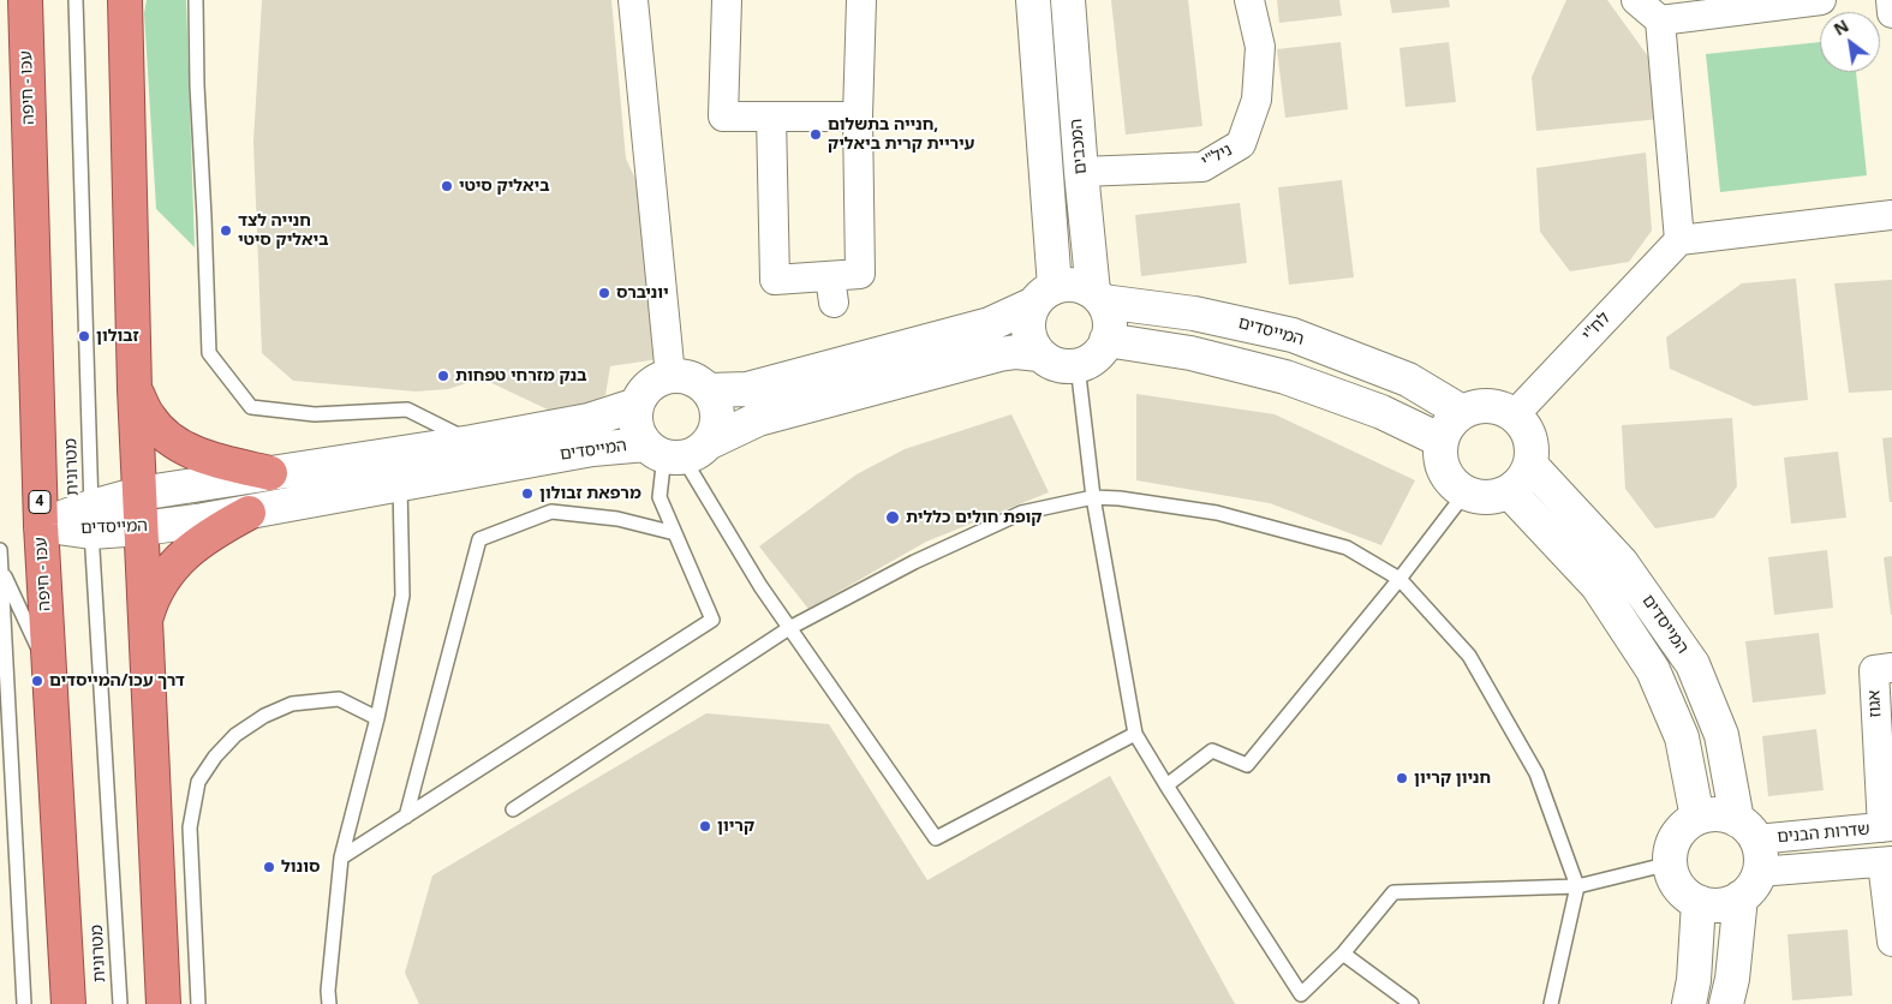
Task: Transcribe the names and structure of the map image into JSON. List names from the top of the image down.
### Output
{
  "streets": {
    "highway": ["עכו - חיפה", "4"],
    "street": [
      "המכבים",
      "ניל\"י",
      "לח\"י",
      "המייסדים",
      "אגוז",
      "שדרות הבנים"
    ],
    "lane": ["מטרונית"]
  },
  "crossings": [
    ["עכו - חיפה", "המייסדים"],
    ["המכבים", "ניל\"י"],
    ["המכבים", "המייסדים"],
    ["לח\"י", "המייסדים"],
    ["המייסדים", "מטרונית"],
    ["המייסדים", "שדרות הבנים"],
    ["אגוז", "שדרות הבנים"]
  ],
  "places": [
    "חנייה בתשלום, עיריית קרית ביאליק",
    "ביאליק סיטי",
    "חנייה לצד ביאליק סיטי",
    "יוניברס",
    "זבולון",
    "בנק מזרחי טפחות",
    "מרפאת זבולון",
    "קופת חולים כללית",
    "דרך עכו/המייסדים",
    "חניון קריון",
    "קריון",
    "סונול"
  ],
  "north": "top left"
}
